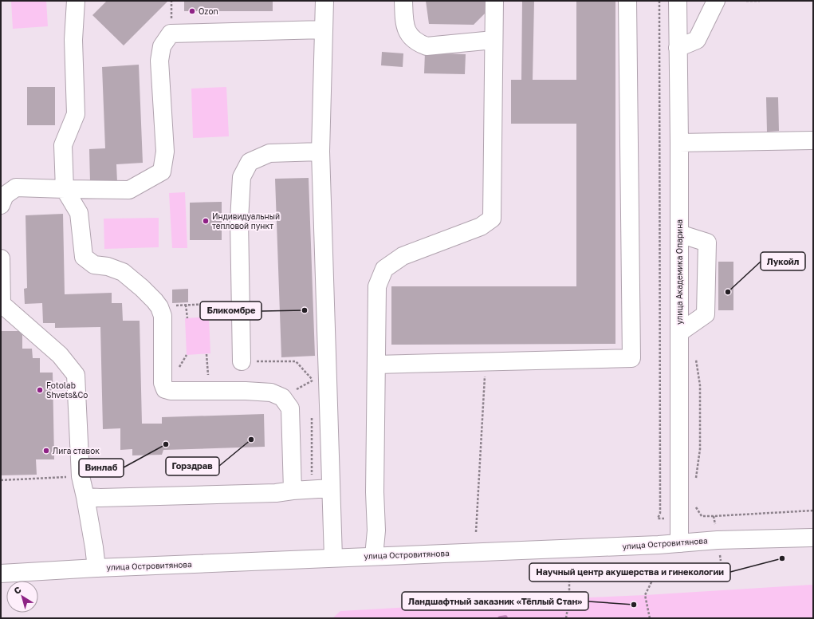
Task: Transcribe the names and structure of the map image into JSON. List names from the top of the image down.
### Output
{
  "streets": {
    "main road": ["улица Академика Опарина", "улица Островитянова"]
  },
  "crossings": [
    ["улица Академика Опарина", "улица Островитянова"]
  ],
  "places": [
    "Ozon",
    "Индивидуальный тепловой пункт",
    "Лукойл",
    "Бликомбре",
    "Fotolab Shvets&Co",
    "Горздрав",
    "Винлаб",
    "Лига ставок",
    "Научный центр акушерства и гинекологии",
    "Ландшафтный заказник «Тёплый Стан»"
  ],
  "north": "top left"
}
